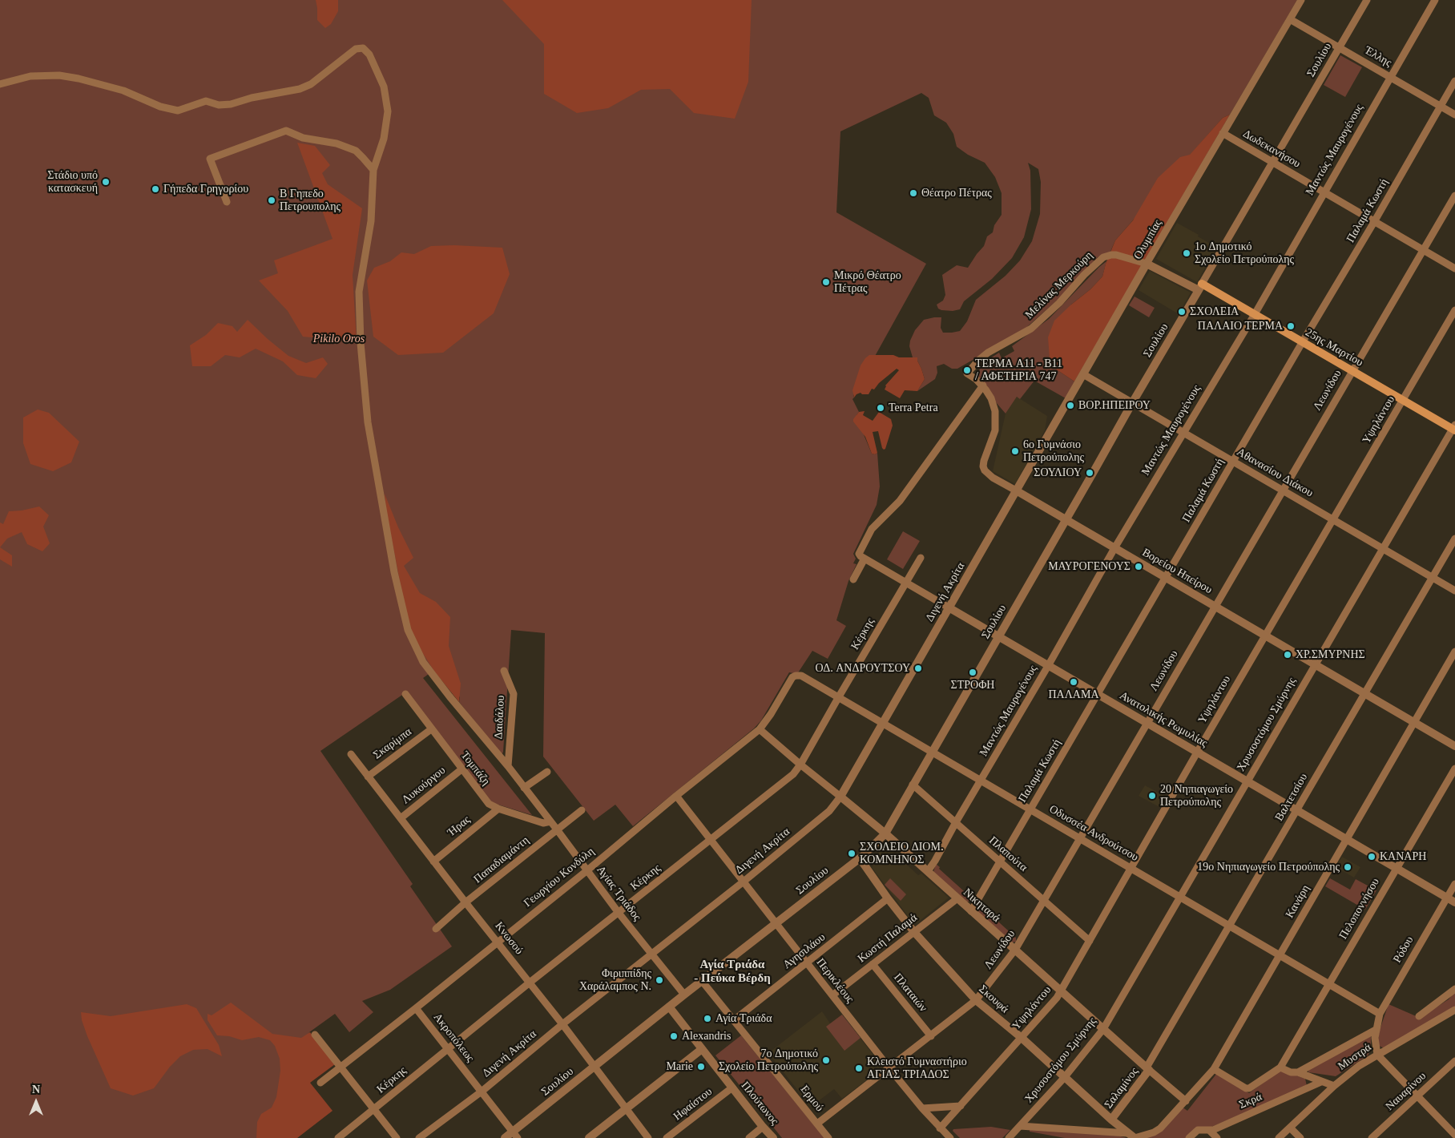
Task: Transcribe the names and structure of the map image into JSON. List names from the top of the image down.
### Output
{
  "streets": {
    "main road": ["25ης Μαρτίου"],
    "street": [
      "Έλλης",
      "Σουλίου",
      "Δωδεκανήσου",
      "Μαντώς Μαυρογένους",
      "Παλαμά Κωστή",
      "Ολυμπίας",
      "Μελίνας Μερκούρη",
      "Λεωνίδου",
      "Υψηλάντου",
      "Αθανασίου Διάκου",
      "Βορείου Ηπείρου",
      "Διγενή Ακρίτα",
      "Κέρκης",
      "Δαιδάλου",
      "Ανατολικής Ρωμυλίας",
      "Χρυσοστόμου Σμύρνης",
      "Σκαρίμπα",
      "Τομπάζη",
      "Λυκούργου",
      "Βαλτετσίου",
      "Ήρας",
      "Οδυσσέα Ανδρούτσου",
      "Πλαπούτα",
      "Παπαδιαμάντη",
      "Γεωργίου Κονδύλη",
      "Αγίας Τριάδος",
      "Κανάρη",
      "Νικηταρά",
      "Πελοποννήσου",
      "Κνωσού",
      "Κωστή Παλαμά",
      "Ρόδου",
      "Αγησιλάου",
      "Περικλέους",
      "Πλαταιών",
      "Σκουφά",
      "Ακροπόλεως",
      "Μυστρά",
      "Σαλαμίνος",
      "Ναυαρίνου",
      "Ερμού",
      "Σκρά",
      "Πλούτωνος",
      "Ηφαίστου"
    ]
  },
  "crossings": [
    ["Έλλης", "Σουλίου"],
    ["Έλλης", "Μαντώς Μαυρογένους"],
    ["Έλλης", "Παλαμά Κωστή"],
    ["Έλλης", "Ολυμπίας"],
    ["Σουλίου", "Δωδεκανήσου"],
    ["Σουλίου", "Μελίνας Μερκούρη"],
    ["Σουλίου", "25ης Μαρτίου"],
    ["Σουλίου", "Αθανασίου Διάκου"],
    ["Σουλίου", "Βορείου Ηπείρου"],
    ["Σουλίου", "Ανατολικής Ρωμυλίας"],
    ["Σουλίου", "Οδυσσέα Ανδρούτσου"],
    ["Σουλίου", "Πλαπούτα"],
    ["Σουλίου", "Αγίας Τριάδος"],
    ["Σουλίου", "Νικηταρά"],
    ["Σουλίου", "Κνωσού"],
    ["Σουλίου", "Περικλέους"],
    ["Σουλίου", "Σκουφά"],
    ["Σουλίου", "Ακροπόλεως"],
    ["Σουλίου", "Ερμού"],
    ["Σουλίου", "Πλούτωνος"],
    ["Δωδεκανήσου", "Μαντώς Μαυρογένους"],
    ["Δωδεκανήσου", "Παλαμά Κωστή"],
    ["Δωδεκανήσου", "Ολυμπίας"],
    ["Δωδεκανήσου", "Λεωνίδου"],
    ["Μαντώς Μαυρογένους", "25ης Μαρτίου"],
    ["Μαντώς Μαυρογένους", "Αθανασίου Διάκου"],
    ["Μαντώς Μαυρογένους", "Βορείου Ηπείρου"],
    ["Μαντώς Μαυρογένους", "Ανατολικής Ρωμυλίας"],
    ["Μαντώς Μαυρογένους", "Οδυσσέα Ανδρούτσου"],
    ["Μαντώς Μαυρογένους", "Πλαπούτα"],
    ["Μαντώς Μαυρογένους", "Νικηταρά"],
    ["Παλαμά Κωστή", "25ης Μαρτίου"],
    ["Παλαμά Κωστή", "Αθανασίου Διάκου"],
    ["Παλαμά Κωστή", "Βορείου Ηπείρου"],
    ["Παλαμά Κωστή", "Ανατολικής Ρωμυλίας"],
    ["Παλαμά Κωστή", "Οδυσσέα Ανδρούτσου"],
    ["Παλαμά Κωστή", "Πλαπούτα"],
    ["Παλαμά Κωστή", "Νικηταρά"],
    ["Ολυμπίας", "Μελίνας Μερκούρη"],
    ["Ολυμπίας", "Αθανασίου Διάκου"],
    ["Ολυμπίας", "Βορείου Ηπείρου"],
    ["Ολυμπίας", "Διγενή Ακρίτα"],
    ["Μελίνας Μερκούρη", "25ης Μαρτίου"],
    ["Μελίνας Μερκούρη", "Βορείου Ηπείρου"],
    ["25ης Μαρτίου", "Λεωνίδου"],
    ["25ης Μαρτίου", "Υψηλάντου"],
    ["25ης Μαρτίου", "Χρυσοστόμου Σμύρνης"],
    ["Λεωνίδου", "Αθανασίου Διάκου"],
    ["Λεωνίδου", "Βορείου Ηπείρου"],
    ["Λεωνίδου", "Ανατολικής Ρωμυλίας"],
    ["Λεωνίδου", "Οδυσσέα Ανδρούτσου"],
    ["Λεωνίδου", "Πλαπούτα"],
    ["Λεωνίδου", "Νικηταρά"],
    ["Λεωνίδου", "Περικλέους"],
    ["Λεωνίδου", "Πλαταιών"],
    ["Λεωνίδου", "Σκουφά"],
    ["Λεωνίδου", "Ερμού"],
    ["Υψηλάντου", "Αθανασίου Διάκου"],
    ["Υψηλάντου", "Βορείου Ηπείρου"],
    ["Υψηλάντου", "Ανατολικής Ρωμυλίας"],
    ["Υψηλάντου", "Οδυσσέα Ανδρούτσου"],
    ["Υψηλάντου", "Πλαπούτα"],
    ["Υψηλάντου", "Νικηταρά"],
    ["Υψηλάντου", "Περικλέους"],
    ["Υψηλάντου", "Σκουφά"],
    ["Αθανασίου Διάκου", "Χρυσοστόμου Σμύρνης"],
    ["Αθανασίου Διάκου", "Βαλτετσίου"],
    ["Βορείου Ηπείρου", "Διγενή Ακρίτα"],
    ["Βορείου Ηπείρου", "Χρυσοστόμου Σμύρνης"],
    ["Βορείου Ηπείρου", "Βαλτετσίου"],
    ["Βορείου Ηπείρου", "Κανάρη"],
    ["Διγενή Ακρίτα", "Ανατολικής Ρωμυλίας"],
    ["Διγενή Ακρίτα", "Οδυσσέα Ανδρούτσου"],
    ["Διγενή Ακρίτα", "Αγίας Τριάδος"],
    ["Διγενή Ακρίτα", "Νικηταρά"],
    ["Διγενή Ακρίτα", "Κνωσού"],
    ["Διγενή Ακρίτα", "Περικλέους"],
    ["Διγενή Ακρίτα", "Ακροπόλεως"],
    ["Κέρκης", "Ανατολικής Ρωμυλίας"],
    ["Κέρκης", "Οδυσσέα Ανδρούτσου"],
    ["Κέρκης", "Αγίας Τριάδος"],
    ["Κέρκης", "Νικηταρά"],
    ["Κέρκης", "Κνωσού"],
    ["Κέρκης", "Περικλέους"],
    ["Κέρκης", "Ακροπόλεως"],
    ["Δαιδάλου", "Αγίας Τριάδος"],
    ["Ανατολικής Ρωμυλίας", "Χρυσοστόμου Σμύρνης"],
    ["Ανατολικής Ρωμυλίας", "Βαλτετσίου"],
    ["Ανατολικής Ρωμυλίας", "Κανάρη"],
    ["Ανατολικής Ρωμυλίας", "Πελοποννήσου"],
    ["Ανατολικής Ρωμυλίας", "Ρόδου"],
    ["Χρυσοστόμου Σμύρνης", "Οδυσσέα Ανδρούτσου"],
    ["Χρυσοστόμου Σμύρνης", "Νικηταρά"],
    ["Χρυσοστόμου Σμύρνης", "Σκουφά"],
    ["Σκαρίμπα", "Τομπάζη"],
    ["Σκαρίμπα", "Κνωσού"],
    ["Τομπάζη", "Λυκούργου"],
    ["Τομπάζη", "Ήρας"],
    ["Τομπάζη", "Αγίας Τριάδος"],
    ["Λυκούργου", "Κνωσού"],
    ["Βαλτετσίου", "Οδυσσέα Ανδρούτσου"],
    ["Βαλτετσίου", "Νικηταρά"],
    ["Βαλτετσίου", "Σαλαμίνος"],
    ["Ήρας", "Κνωσού"],
    ["Οδυσσέα Ανδρούτσου", "Γεωργίου Κονδύλη"],
    ["Οδυσσέα Ανδρούτσου", "Κανάρη"],
    ["Οδυσσέα Ανδρούτσου", "Πελοποννήσου"],
    ["Οδυσσέα Ανδρούτσου", "Ρόδου"],
    ["Παπαδιαμάντη", "Αγίας Τριάδος"],
    ["Παπαδιαμάντη", "Κνωσού"],
    ["Γεωργίου Κονδύλη", "Αγίας Τριάδος"],
    ["Γεωργίου Κονδύλη", "Νικηταρά"],
    ["Γεωργίου Κονδύλη", "Κνωσού"],
    ["Γεωργίου Κονδύλη", "Περικλέους"],
    ["Γεωργίου Κονδύλη", "Ακροπόλεως"],
    ["Κανάρη", "Νικηταρά"],
    ["Κανάρη", "Σκουφά"],
    ["Νικηταρά", "Κωστή Παλαμά"],
    ["Νικηταρά", "Σαλαμίνος"],
    ["Κωστή Παλαμά", "Περικλέους"],
    ["Κωστή Παλαμά", "Πλαταιών"],
    ["Κωστή Παλαμά", "Σκουφά"],
    ["Ρόδου", "Μυστρά"],
    ["Αγησιλάου", "Περικλέους"],
    ["Αγησιλάου", "Σκουφά"],
    ["Αγησιλάου", "Ερμού"],
    ["Σκουφά", "Σαλαμίνος"],
    ["Πλούτωνος", "Ηφαίστου"]
  ],
  "districts": ["Αγία Τριάδα - Πεύκα Βέρδη"],
  "parks": ["Pikilo Oros"],
  "places": [
    "Στάδιο υπό κατασκευή",
    "Γήπεδα Γρηγορίου",
    "Θέατρο Πέτρας",
    "Β Γηπεδο Πετρουπολης",
    "1ο Δημοτικό Σχολείο Πετρούπολης",
    "Μικρό Θέατρο Πέτρας",
    "ΣΧΟΛΕΙΑ",
    "ΠΑΛΑΙΟ ΤΕΡΜΑ",
    "ΤΕΡΜΑ Α11 - Β11 / ΑΦΕΤΗΡΙΑ 747",
    "ΒΟΡ.ΗΠΕΙΡΟΥ",
    "Terra Petra",
    "6ο Γυμνάσιο Πετρούπολης",
    "ΣΟΥΛΙΟΥ",
    "ΜΑΥΡΟΓΕΝΟΥΣ",
    "ΧΡ.ΣΜΥΡΝΗΣ",
    "ΟΔ. ΑΝΔΡΟΥΤΣΟΥ",
    "ΣΤΡΟΦΗ",
    "ΠΑΛΑΜΑ",
    "20 Νηπιαγωγείο Πετρούπολης",
    "ΣΧΟΛΕΙΟ ΔΙΟΜ. ΚΟΜΝΗΝΟΣ",
    "ΚΑΝΑΡΗ",
    "19ο Νηπιαγωγείο Πετρούπολης",
    "Φιριππίδης Χαράλαμπος Ν.",
    "Αγία Τριάδα",
    "Alexandris",
    "7ο Δημοτικό Σχολείο Πετρούπολης",
    "Marie",
    "Κλειστό Γυμναστήριο ΑΓΙΑΣ ΤΡΙΑΔΟΣ"
  ],
  "north": "top"
}
